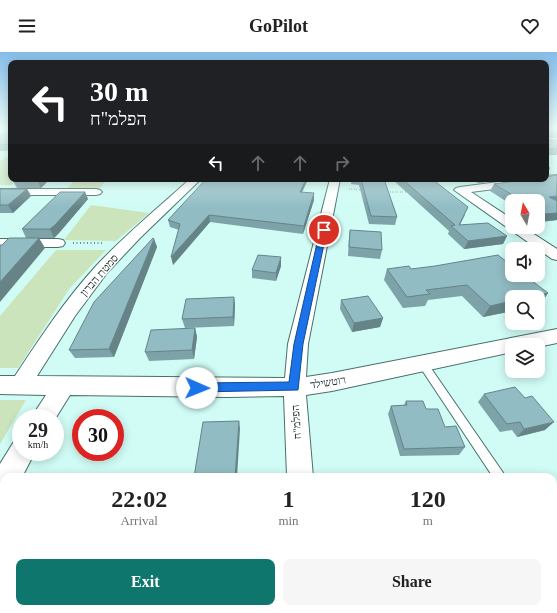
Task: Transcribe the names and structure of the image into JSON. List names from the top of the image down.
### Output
{
  "streets": {
    "street": ["סמטת הברון", "רוטשילד", "הפלמ\"ח"]
  },
  "crossings": [
    ["סמטת הברון", "רוטשילד"],
    ["רוטשילד", "הפלמ\"ח"]
  ],
  "north": "top",
  "page": {
    "header": "GoPilot",
    "turn": ["30 m", "הפלמ\"ח"],
    "speed": "29 km/h",
    "limit": "30",
    "eta": [
      "22:02",
      "Arrival",
      "1",
      "min",
      "120",
      "m"
    ],
    "buttons": ["Exit", "Share"]
  }
}
